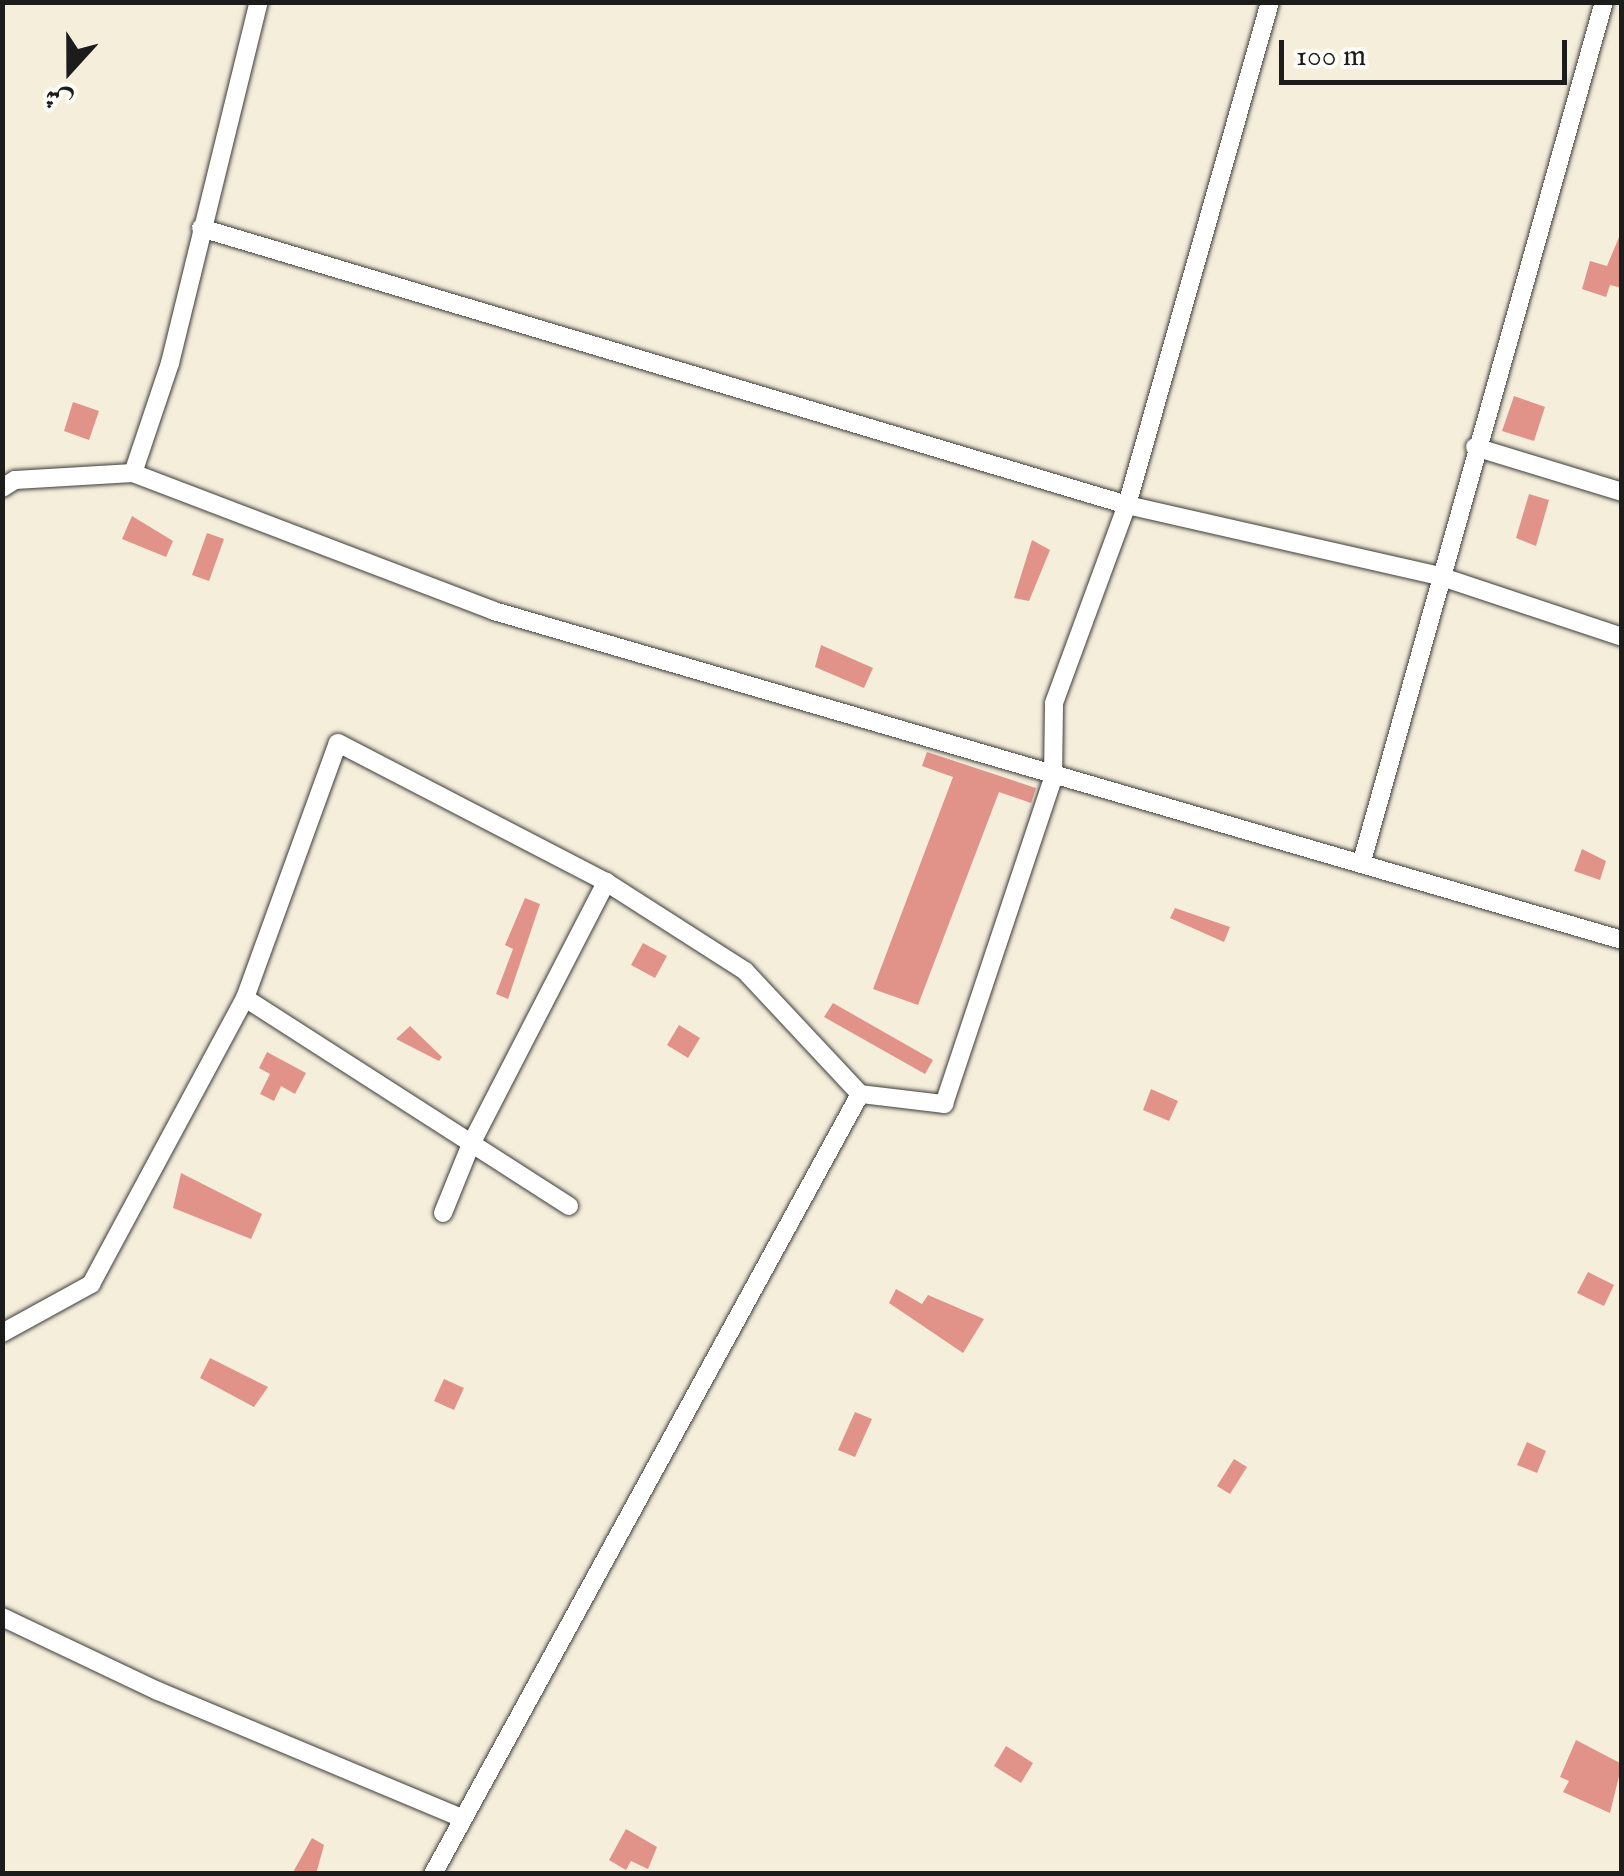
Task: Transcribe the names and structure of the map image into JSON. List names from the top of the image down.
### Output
{
  "scale_bar": "100 m",
  "north": "bottom"
}
